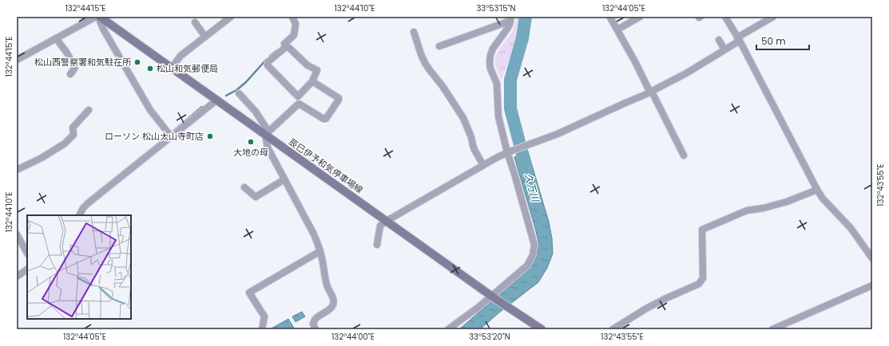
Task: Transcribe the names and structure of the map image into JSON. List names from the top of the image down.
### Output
{
  "streets": {
    "main road": ["辰巳伊予和気停車場線"]
  },
  "water": ["久万川"],
  "places": [
    "松山西警察署和気駐在所",
    "松山和気郵便局",
    "ローソン 松山太山寺町店",
    "大地の母"
  ],
  "scale_bar": "50 m",
  "coordinates": [
    "132°44'15\"E",
    "132°44'10\"E",
    "33°53'15\"N",
    "132°44'05\"E",
    "132°43'55\"E",
    "132°44'00\"E",
    "33°53'20\"N"
  ]
}
